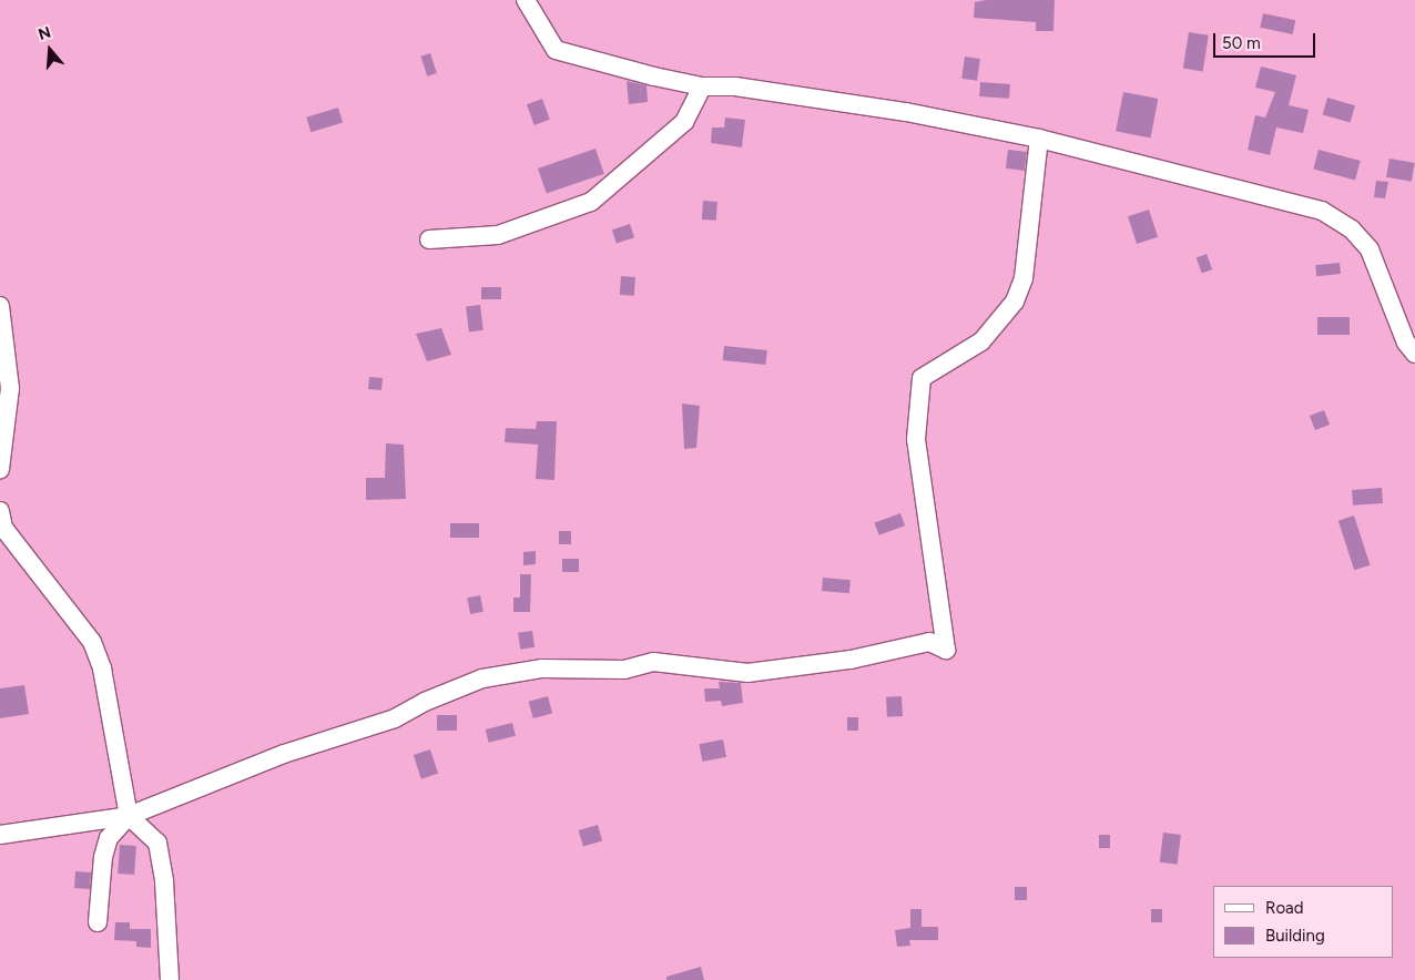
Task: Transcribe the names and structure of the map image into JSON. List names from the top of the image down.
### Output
{
  "legend": ["Road", "Building"],
  "scale_bar": "50 m",
  "north": "top"
}
